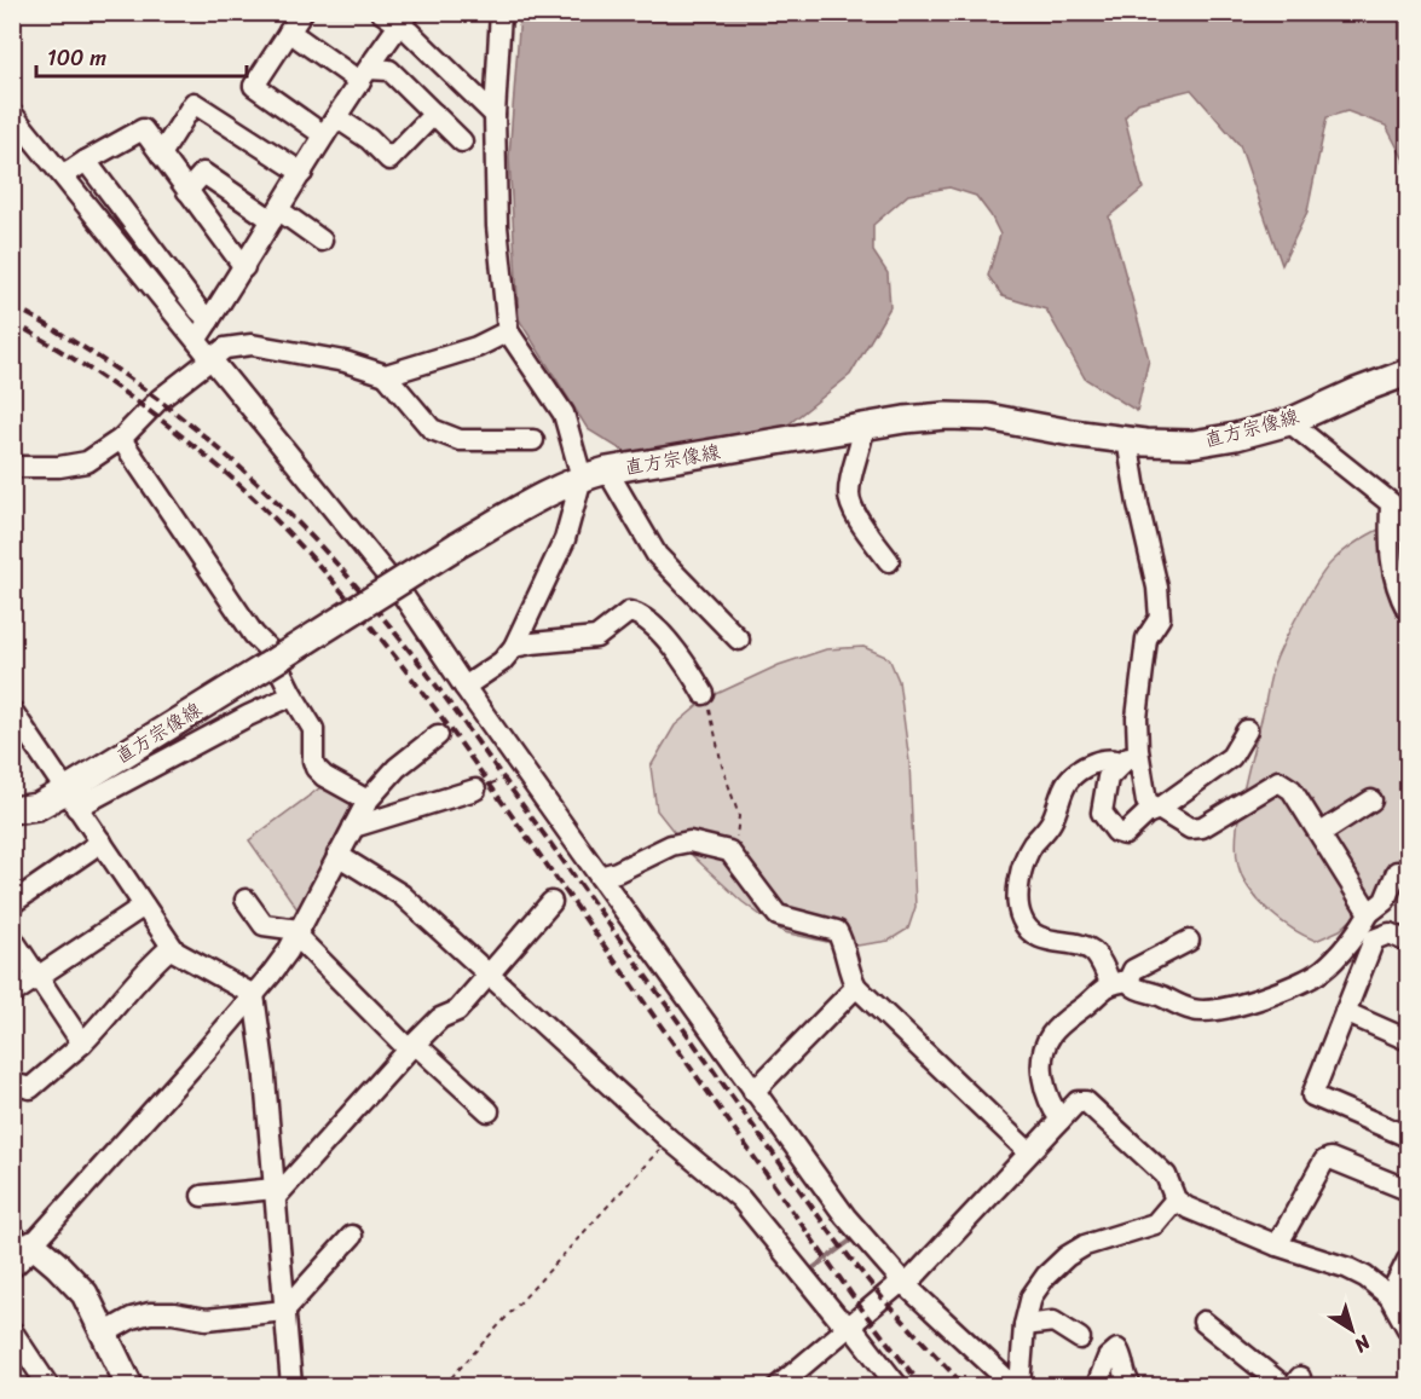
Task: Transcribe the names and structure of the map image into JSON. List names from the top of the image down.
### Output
{
  "streets": {
    "main road": ["直方宗像線"]
  },
  "scale_bar": "100 m",
  "north": "bottom right"
}
